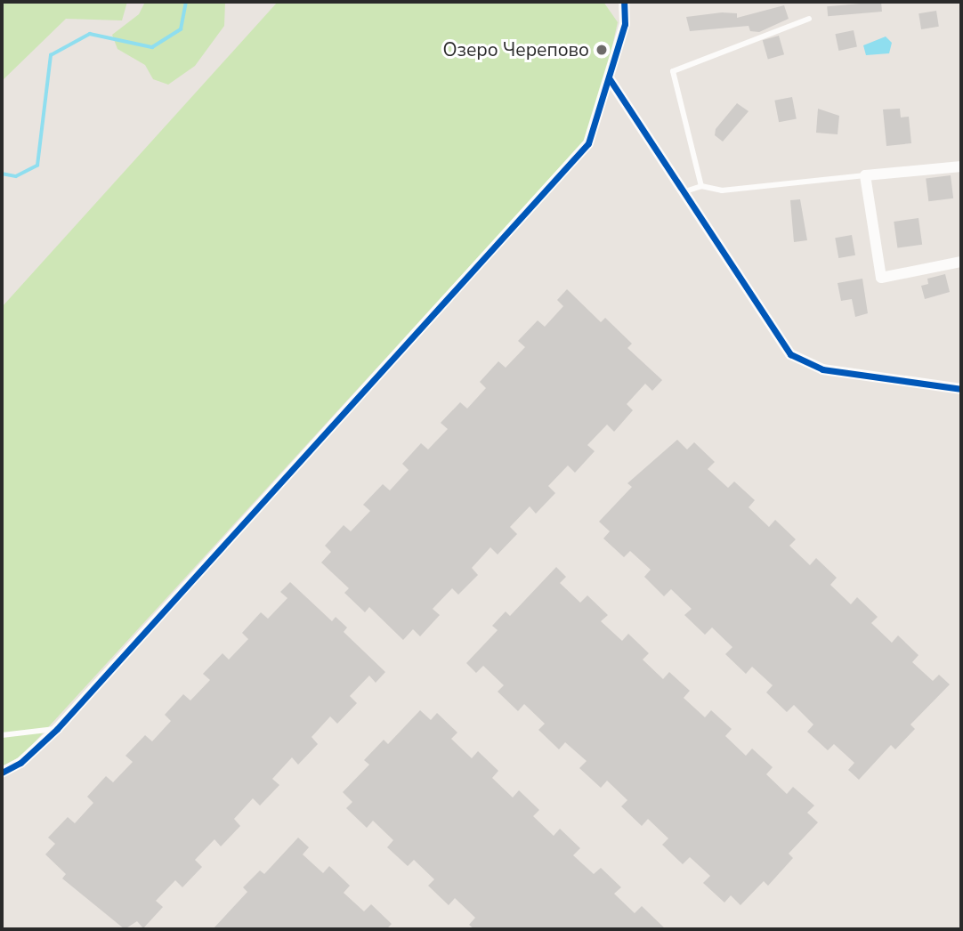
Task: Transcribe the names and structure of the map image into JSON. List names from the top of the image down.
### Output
{
  "places": ["Озеро Черепово"]
}
